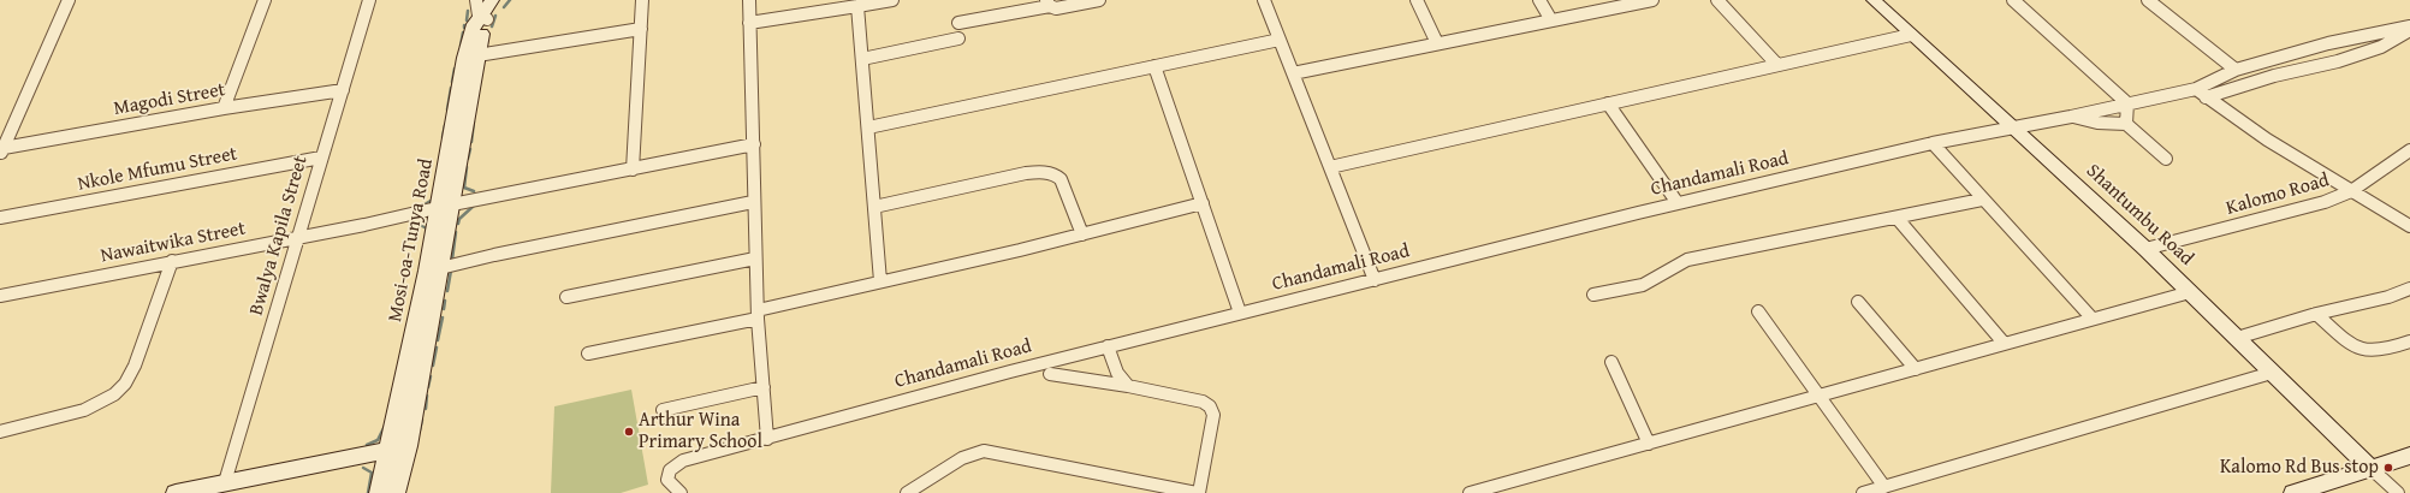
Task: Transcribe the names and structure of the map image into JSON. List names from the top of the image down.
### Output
{
  "streets": {
    "main road": ["Shantumbu Road", "Mosi-oa-Tunya Road"],
    "street": [
      "Magodi Street",
      "Nkole Mfumu Street",
      "Chandamali Road",
      "Kalomo Road",
      "Bwalya Kapila Street",
      "Nawaitwika Street"
    ]
  },
  "crossings": [
    ["Magodi Street", "Bwalya Kapila Street"],
    ["Nkole Mfumu Street", "Bwalya Kapila Street"],
    ["Chandamali Road", "Shantumbu Road"],
    ["Kalomo Road", "Shantumbu Road"],
    ["Bwalya Kapila Street", "Nawaitwika Street"],
    ["Mosi-oa-Tunya Road", "Nawaitwika Street"]
  ],
  "places": ["Arthur Wina Primary School", "Kalomo Rd Bus stop"]
}
